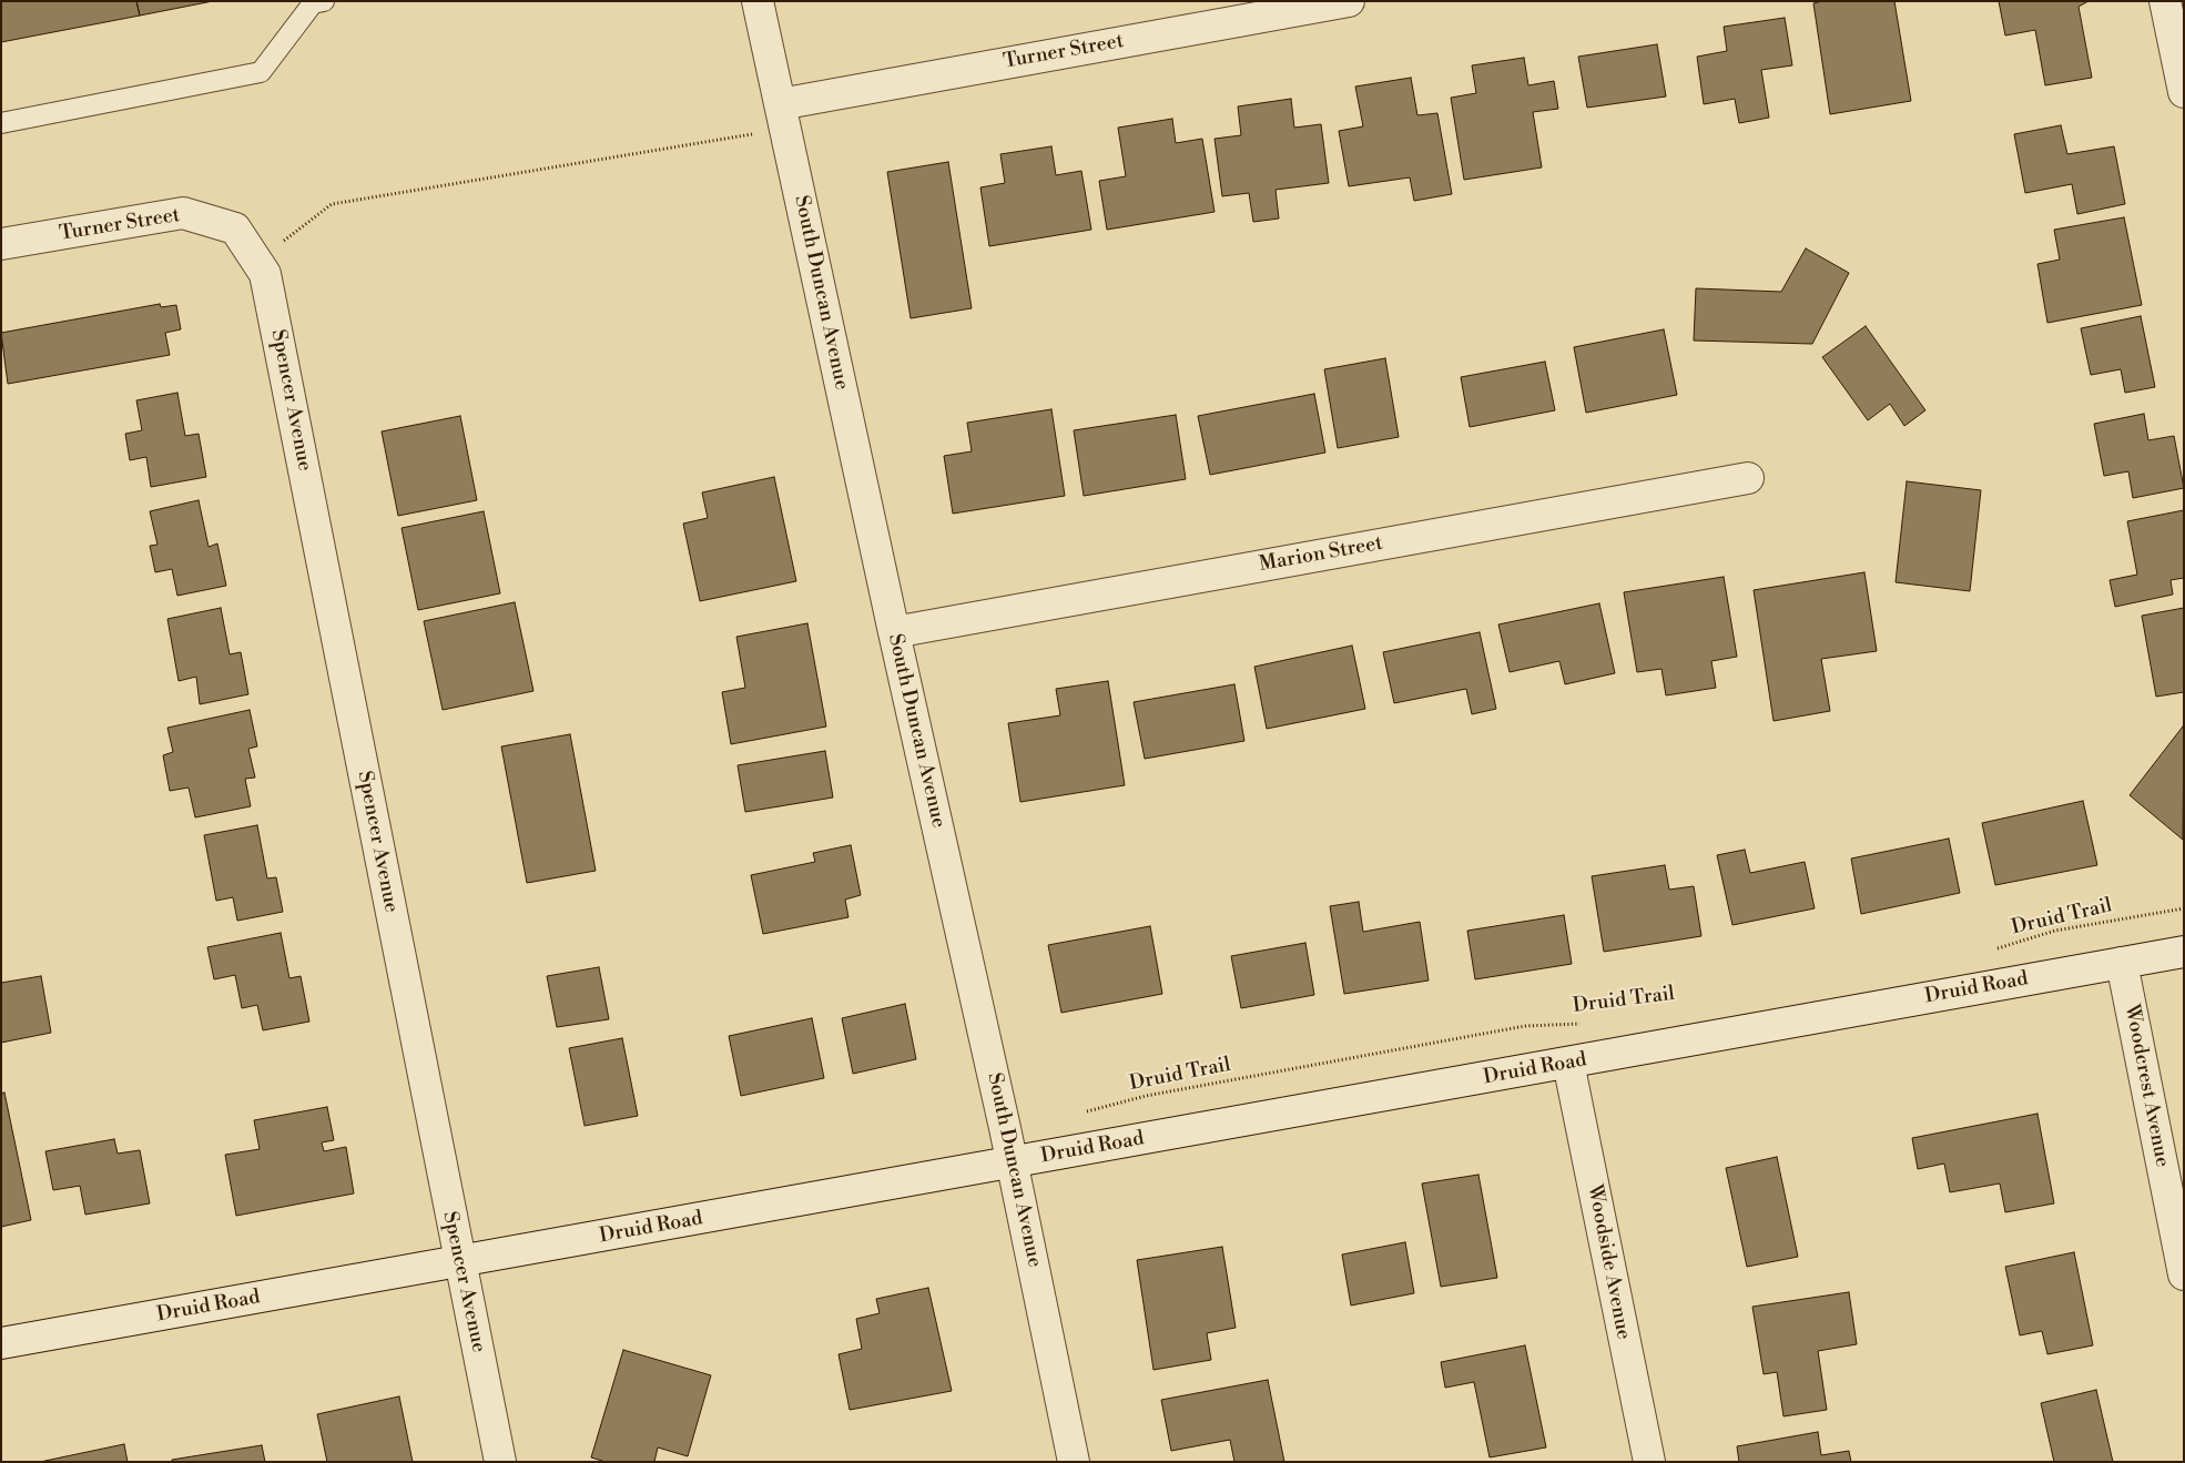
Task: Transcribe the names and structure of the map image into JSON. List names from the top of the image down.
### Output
{
  "streets": {
    "street": [
      "Turner Street",
      "South Duncan Avenue",
      "Spencer Avenue",
      "Marion Street",
      "Druid Road",
      "Woodcrest Avenue",
      "Woodside Avenue"
    ],
    "path": ["Druid Trail"]
  },
  "crossings": [
    ["Turner Street", "South Duncan Avenue"],
    ["Turner Street", "Spencer Avenue"],
    ["South Duncan Avenue", "Marion Street"],
    ["South Duncan Avenue", "Druid Road"],
    ["Spencer Avenue", "Druid Road"],
    ["Druid Road", "Woodcrest Avenue"],
    ["Druid Road", "Woodside Avenue"]
  ]
}
